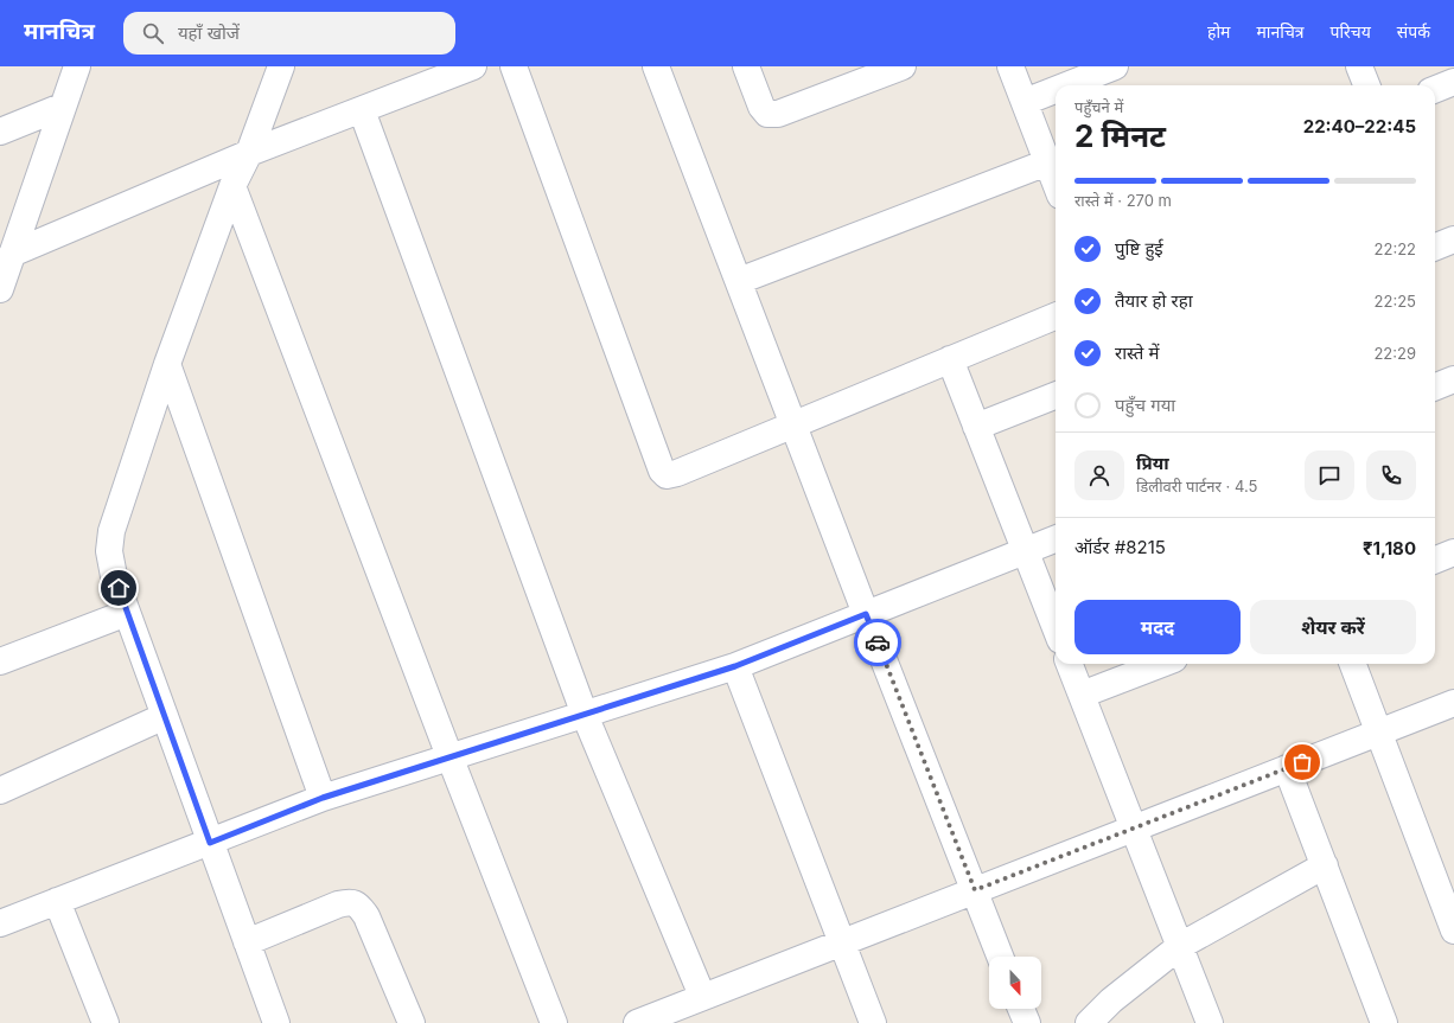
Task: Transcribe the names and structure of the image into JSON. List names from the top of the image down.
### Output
{
  "north": "bottom",
  "page": {
    "header": "मानचित्र",
    "search": "यहाँ खोजें",
    "nav": [
      "होम",
      "मानचित्र",
      "परिचय",
      "संपर्क"
    ],
    "heading": ["2 मिनट", "पहुँचने में", "22:40–22:45"],
    "panel": [
      "प्रिया",
      "डिलीवरी पार्टनर · 4.5",
      "ऑर्डर #8215",
      "₹1,180"
    ],
    "bar": "रास्ते में · 270 m",
    "list": [
      ["पुष्टि हुई", "22:22"],
      ["तैयार हो रहा", "22:25"],
      ["रास्ते में", "22:29"],
      "पहुँच गया"
    ],
    "buttons": ["मदद", "शेयर करें"]
  }
}
